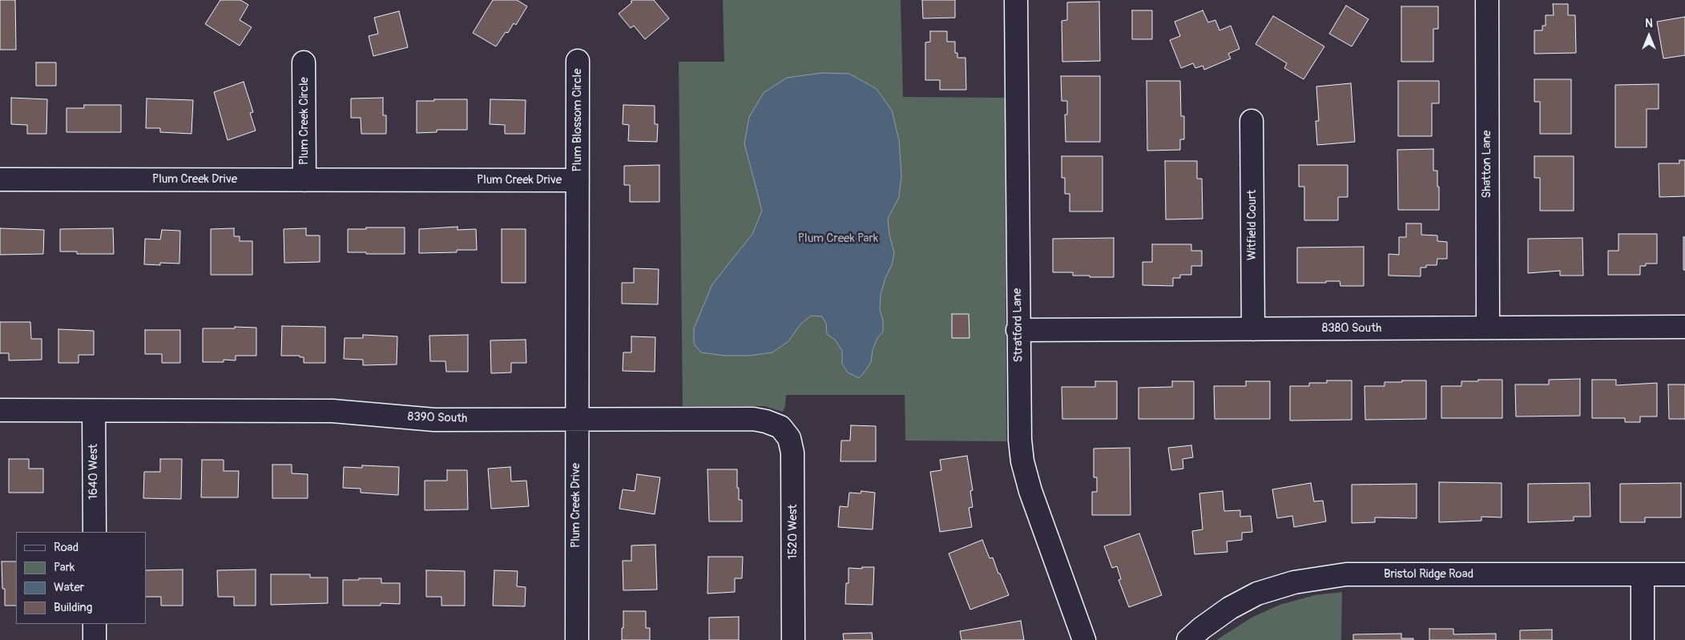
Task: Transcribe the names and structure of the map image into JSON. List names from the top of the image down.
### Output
{
  "streets": {
    "street": [
      "Plum Blossom Circle",
      "Plum Creek Circle",
      "Shatton Lane",
      "Plum Creek Drive",
      "Witfield Court",
      "Stratford Lane",
      "8380 South",
      "8390 South",
      "1640 West",
      "1520 West",
      "Bristol Ridge Road"
    ]
  },
  "crossings": [
    ["Plum Blossom Circle", "Plum Creek Drive"],
    ["Plum Creek Circle", "Plum Creek Drive"],
    ["Shatton Lane", "8380 South"],
    ["Plum Creek Drive", "8390 South"],
    ["Witfield Court", "8380 South"],
    ["Stratford Lane", "8380 South"],
    ["8390 South", "1640 West"],
    ["8390 South", "1520 West"]
  ],
  "parks": ["Plum Creek Park"],
  "legend": [
    "Road",
    "Park",
    "Water",
    "Building"
  ],
  "north": "top"
}
